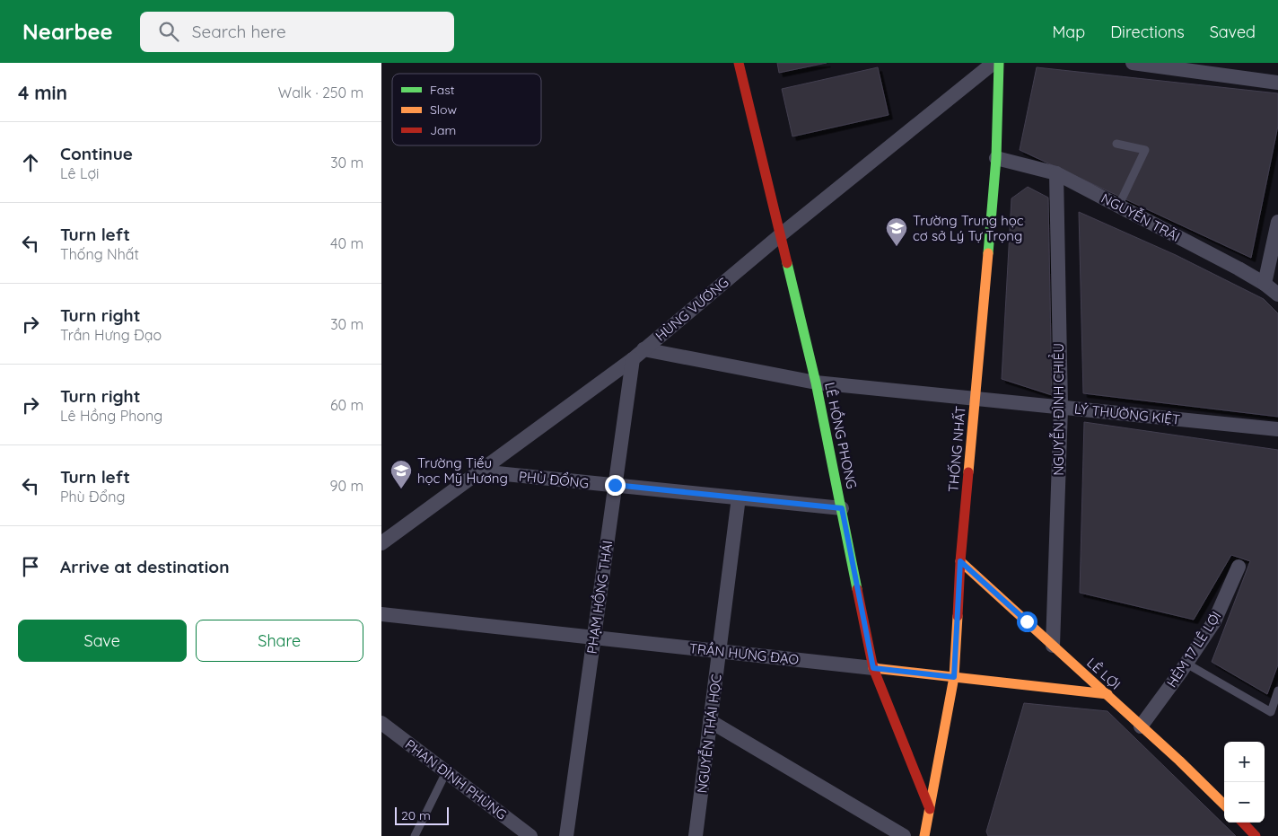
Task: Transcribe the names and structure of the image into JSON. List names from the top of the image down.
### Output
{
  "streets": {
    "street": [
      "NGUYỄN TRÃI",
      "HÙNG VƯƠNG",
      "NGUYỄN ĐÌNH CHIỂU",
      "LÝ THƯỜNG KIỆT",
      "LÊ HỒNG PHONG",
      "THỐNG NHẤT",
      "PHÙ ĐỔNG",
      "PHẠM HỒNG THÁI",
      "HẺM 17 LÊ LỢI",
      "TRẦN HƯNG ĐẠO",
      "LÊ LỢI",
      "NGUYỄN THÁI HỌC",
      "PHAN ĐÌNH PHÙNG"
    ]
  },
  "crossings": [
    ["NGUYỄN TRÃI", "NGUYỄN ĐÌNH CHIỂU"],
    ["NGUYỄN TRÃI", "THỐNG NHẤT"],
    ["HÙNG VƯƠNG", "LÝ THƯỜNG KIỆT"],
    ["HÙNG VƯƠNG", "LÊ HỒNG PHONG"],
    ["HÙNG VƯƠNG", "PHÙ ĐỔNG"],
    ["HÙNG VƯƠNG", "PHẠM HỒNG THÁI"],
    ["NGUYỄN ĐÌNH CHIỂU", "LÝ THƯỜNG KIỆT"],
    ["NGUYỄN ĐÌNH CHIỂU", "LÊ LỢI"],
    ["LÝ THƯỜNG KIỆT", "LÊ HỒNG PHONG"],
    ["LÝ THƯỜNG KIỆT", "THỐNG NHẤT"],
    ["LÝ THƯỜNG KIỆT", "PHẠM HỒNG THÁI"],
    ["LÊ HỒNG PHONG", "THỐNG NHẤT"],
    ["LÊ HỒNG PHONG", "PHÙ ĐỔNG"],
    ["LÊ HỒNG PHONG", "TRẦN HƯNG ĐẠO"],
    ["THỐNG NHẤT", "TRẦN HƯNG ĐẠO"],
    ["THỐNG NHẤT", "LÊ LỢI"],
    ["PHÙ ĐỔNG", "PHẠM HỒNG THÁI"],
    ["PHÙ ĐỔNG", "NGUYỄN THÁI HỌC"],
    ["PHẠM HỒNG THÁI", "TRẦN HƯNG ĐẠO"],
    ["HẺM 17 LÊ LỢI", "LÊ LỢI"],
    ["TRẦN HƯNG ĐẠO", "LÊ LỢI"],
    ["TRẦN HƯNG ĐẠO", "NGUYỄN THÁI HỌC"]
  ],
  "places": {
    "school or university": ["Trường Trung học cơ sở Lý Tự Trọng", "Trường Tiểu học Mỹ Hương"]
  },
  "legend": ["Fast", "Slow", "Jam"],
  "scale_bar": "20 m",
  "page": {
    "header": "Nearbee",
    "search": "Search here",
    "nav": ["Map", "Directions", "Saved"],
    "heading": ["4 min", "Walk · 250 m"],
    "list": [
      ["Continue", "Lê Lợi", "30 m"],
      ["Turn left", "Thống Nhất", "40 m"],
      ["Turn right", "Trần Hưng Đạo", "30 m"],
      ["Turn right", "Lê Hồng Phong", "60 m"],
      ["Turn left", "Phù Đổng", "90 m"],
      "Arrive at destination"
    ],
    "buttons": ["Save", "Share"],
    "map_buttons": ["+", "−"],
    "scale": "20 m"
  }
}
